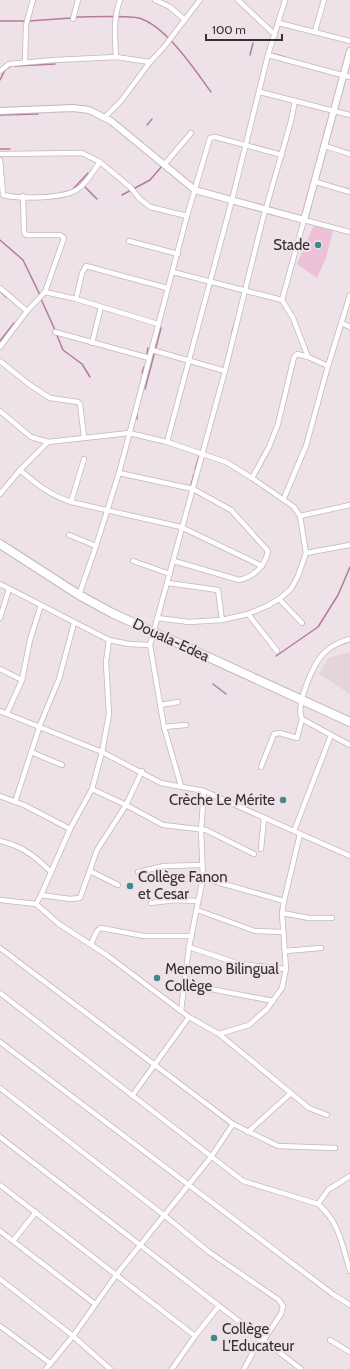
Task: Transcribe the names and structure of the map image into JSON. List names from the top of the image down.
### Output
{
  "streets": {
    "highway": ["Douala-Edea"]
  },
  "places": [
    "Stade",
    "Crèche Le Mérite",
    "Collège Fanon et Cesar",
    "Menemo Bilingual Collège",
    "Collège L'Educateur"
  ],
  "scale_bar": "100 m"
}
